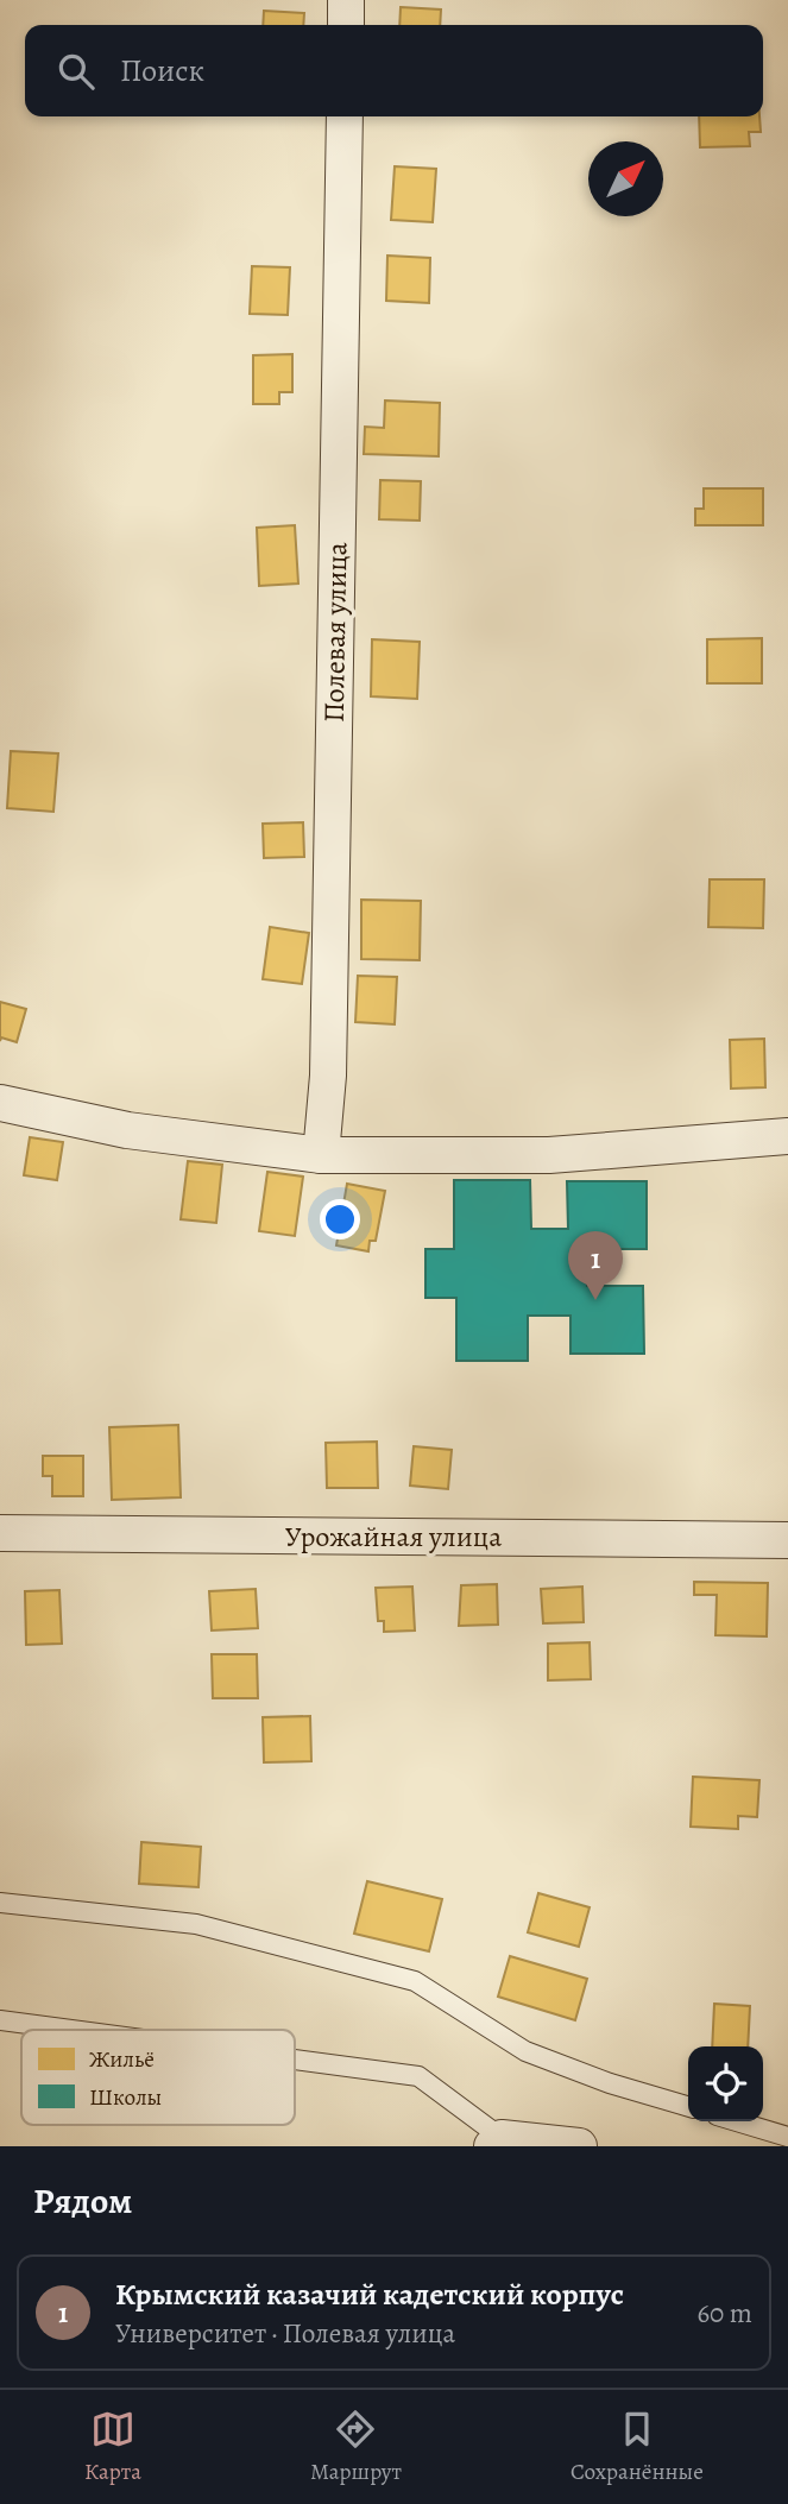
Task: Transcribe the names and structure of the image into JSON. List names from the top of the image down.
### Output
{
  "streets": {
    "street": ["Полевая улица", "Урожайная улица"]
  },
  "legend": ["Жильё", "Школы"],
  "north": "top right",
  "page": {
    "search": "Поиск",
    "pins": "1",
    "heading": "Рядом",
    "list": [
      {
        "mark": "1",
        "name": "Крымский казачий кадетский корпус",
        "note": "Университет · Полевая улица",
        "value": "60 m"
      }
    ],
    "nav": ["Карта", "Маршрут", "Сохранённые"]
  }
}
